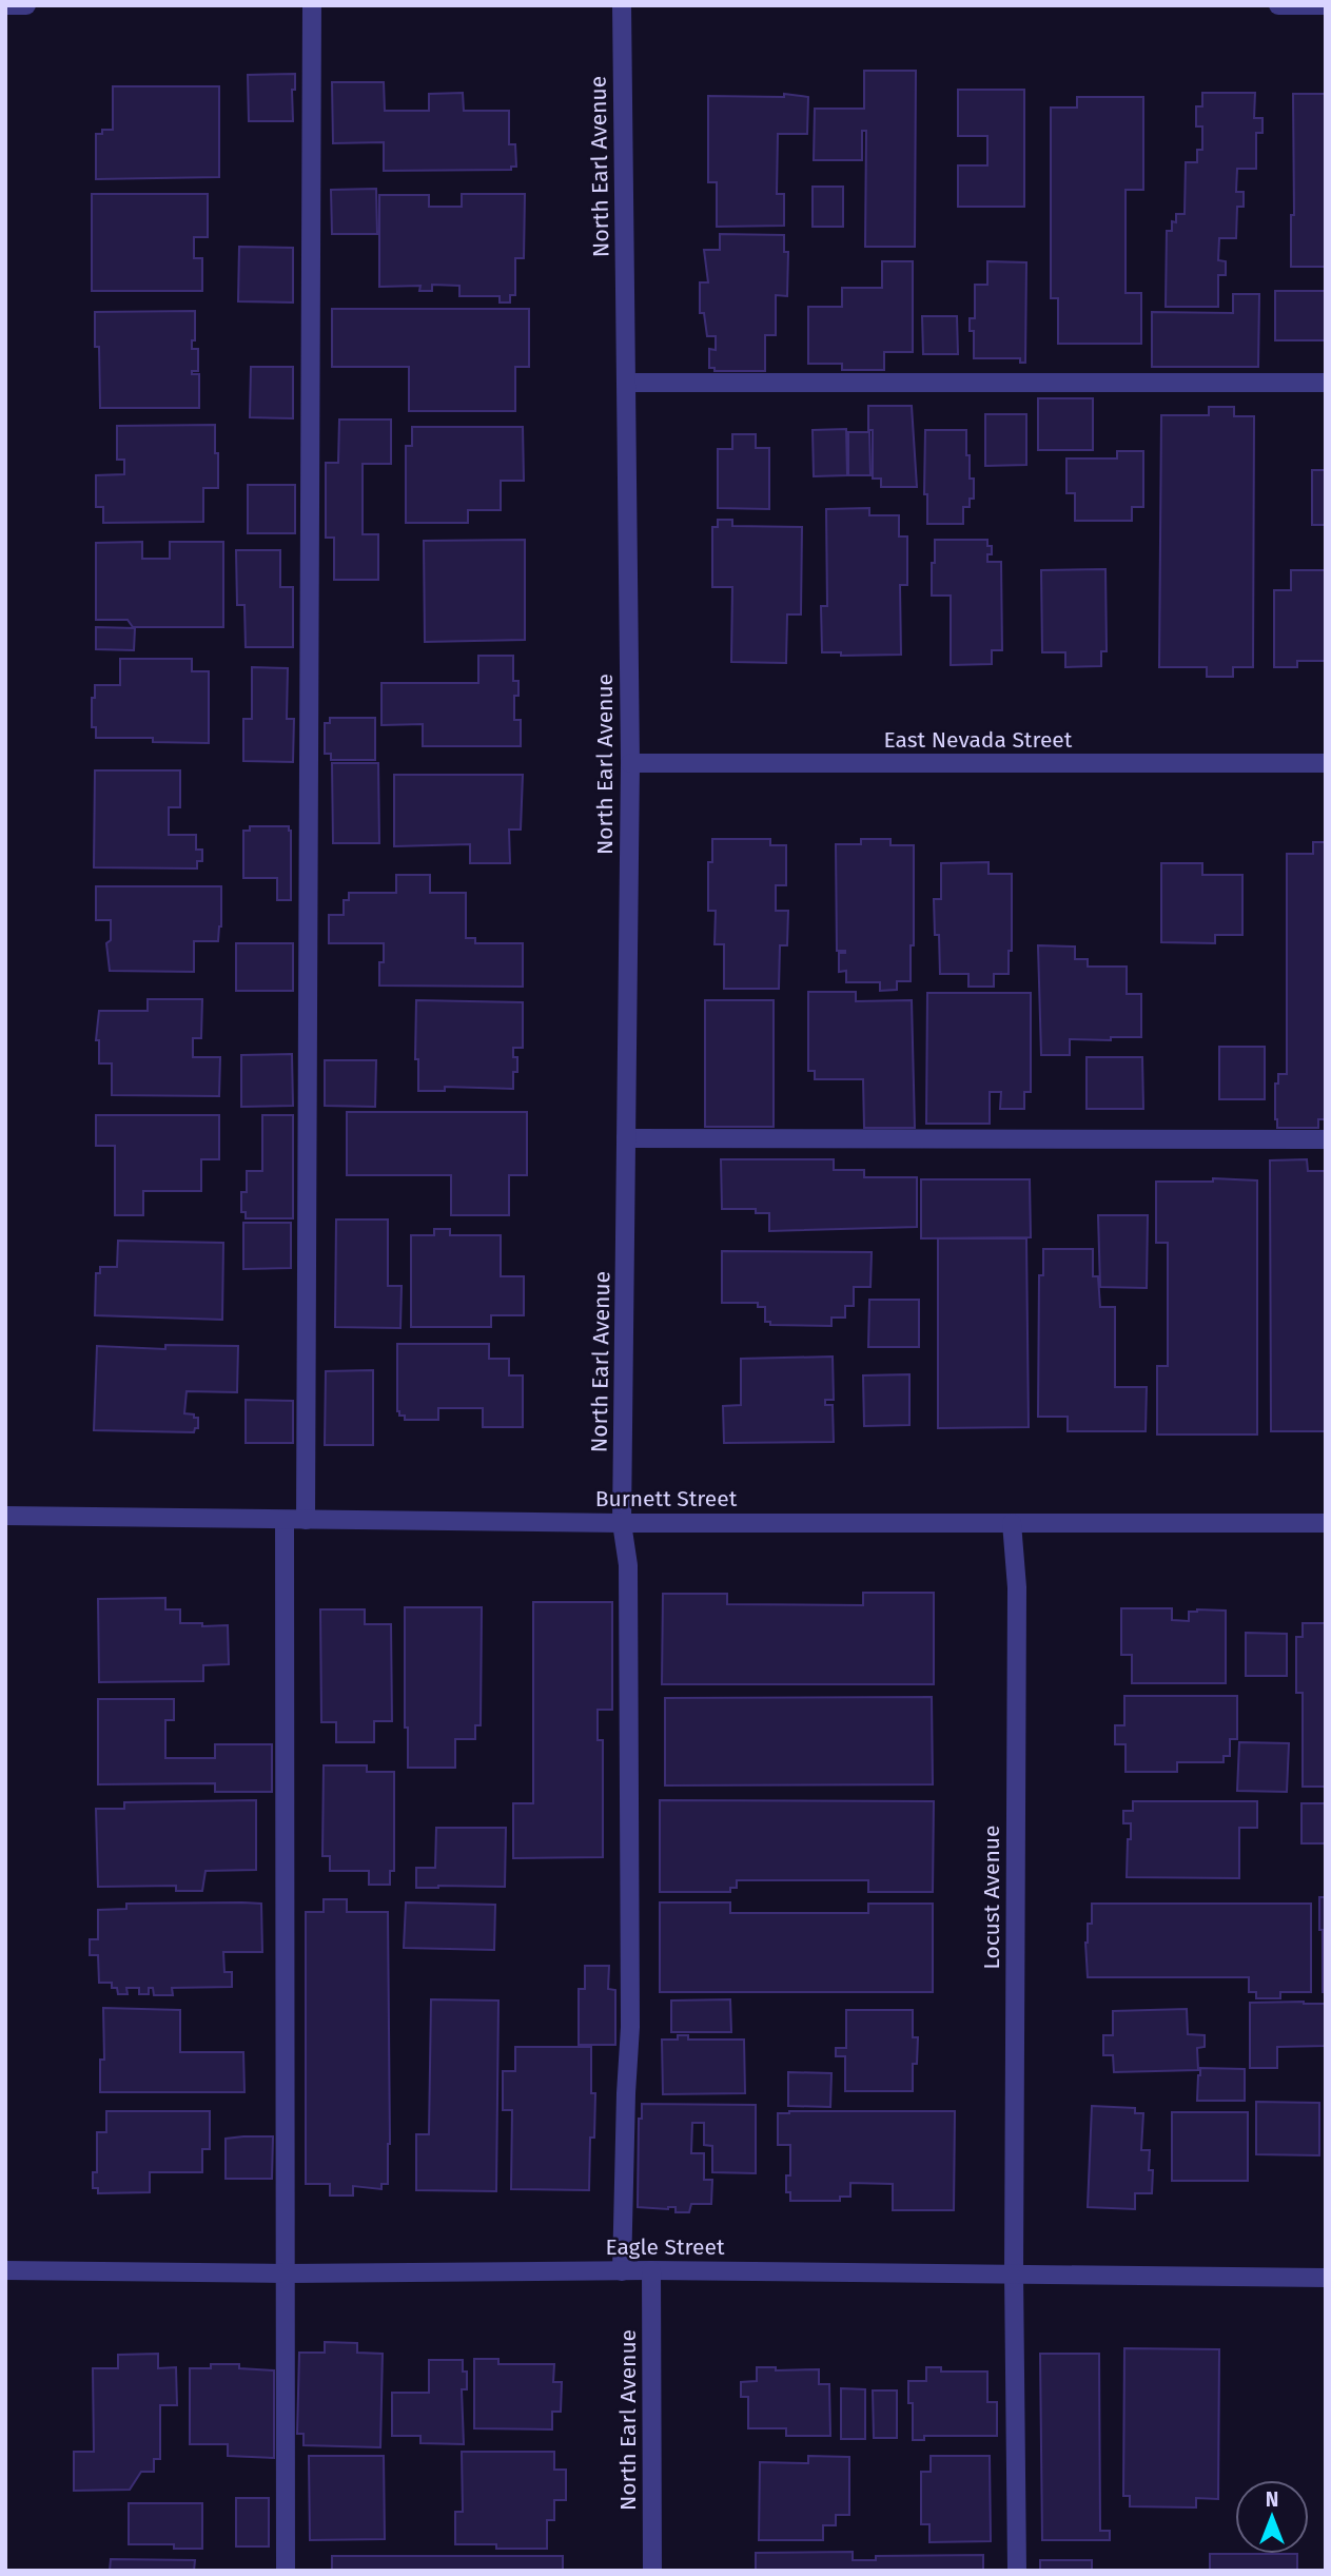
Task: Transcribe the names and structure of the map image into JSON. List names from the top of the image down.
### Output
{
  "streets": {
    "street": [
      "North Earl Avenue",
      "East Nevada Street",
      "Burnett Street",
      "Locust Avenue",
      "Eagle Street"
    ]
  },
  "crossings": [
    ["North Earl Avenue", "East Nevada Street"],
    ["North Earl Avenue", "Burnett Street"],
    ["North Earl Avenue", "Eagle Street"],
    ["Burnett Street", "Locust Avenue"],
    ["Locust Avenue", "Eagle Street"]
  ],
  "north": "top"
}
